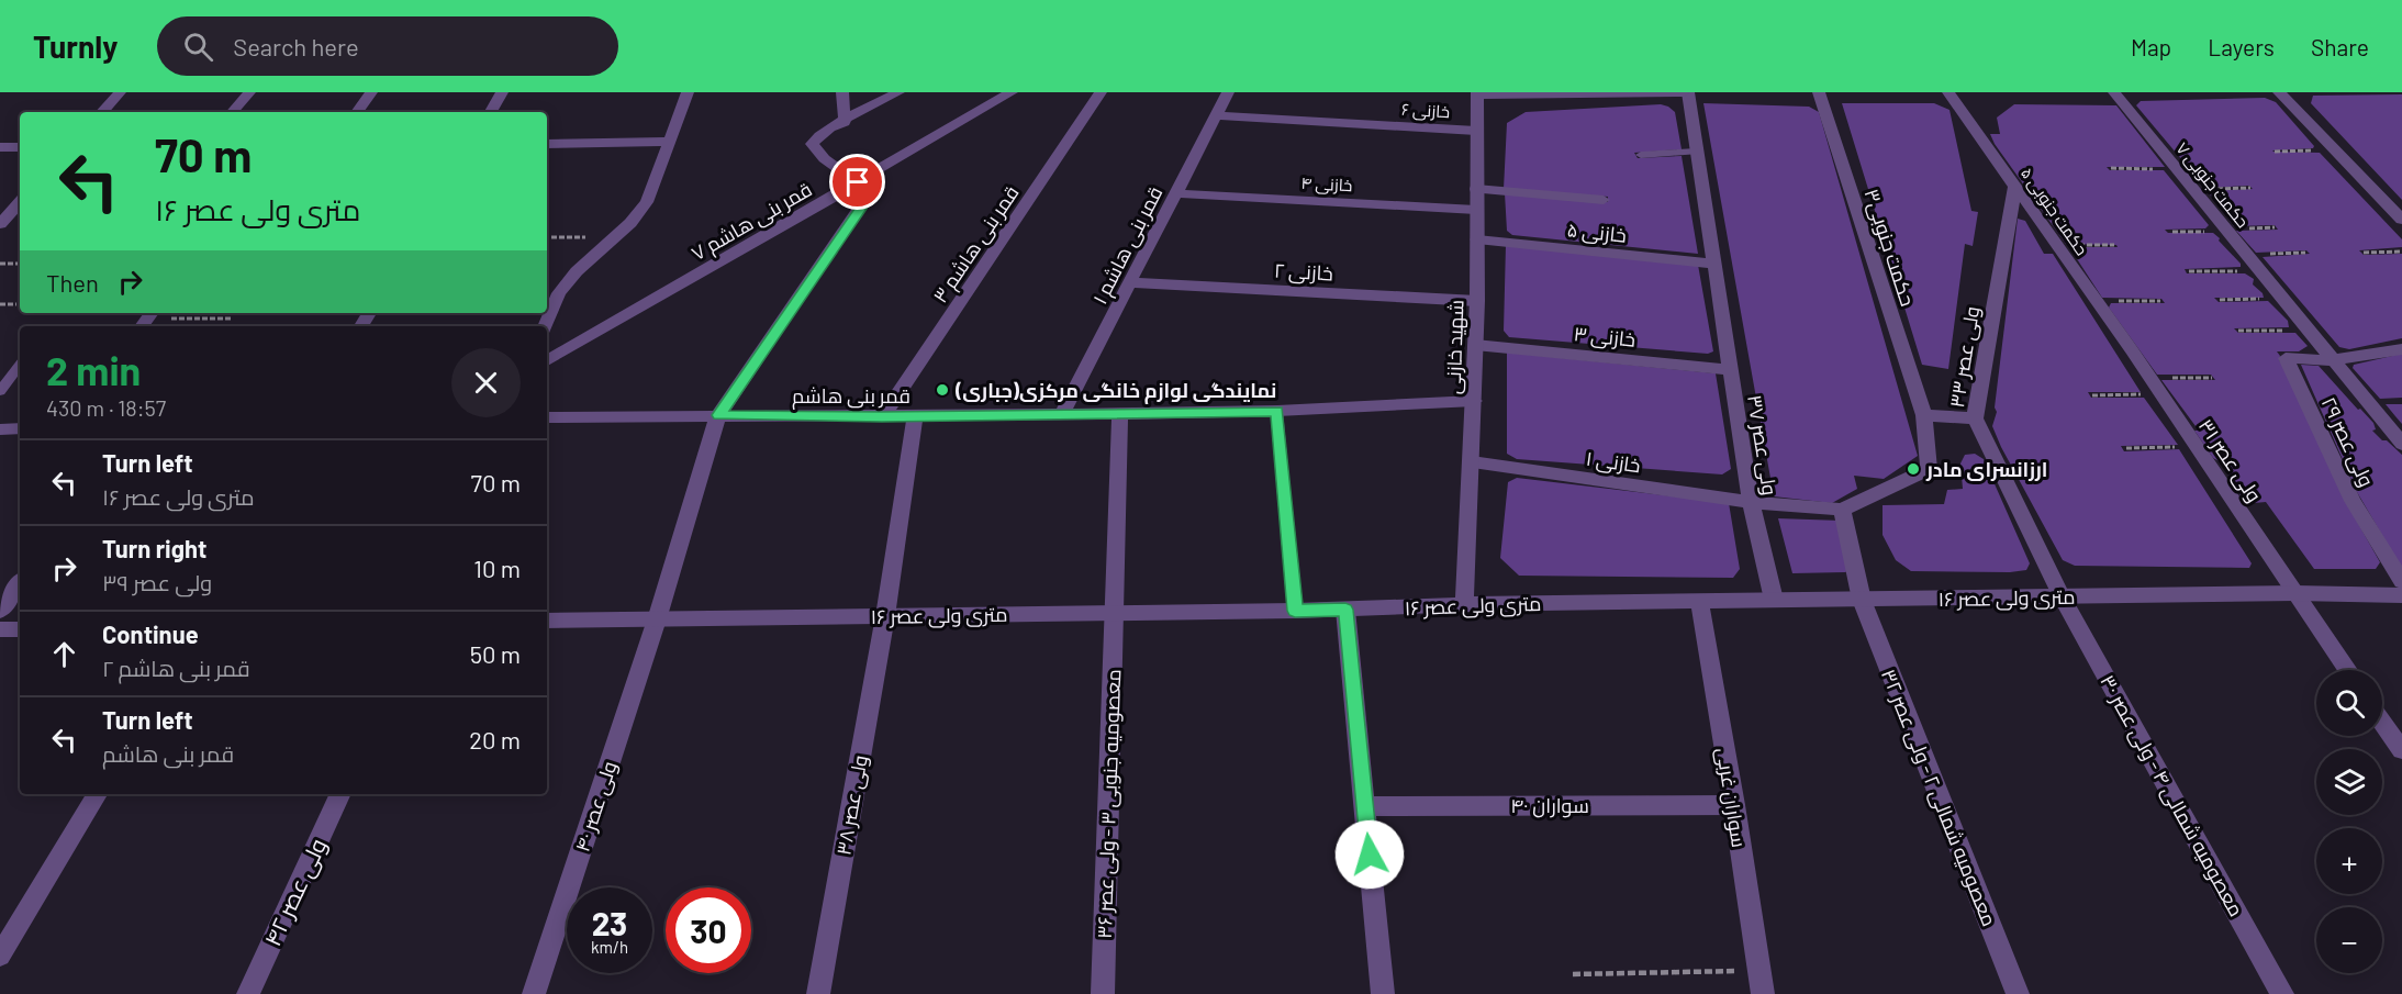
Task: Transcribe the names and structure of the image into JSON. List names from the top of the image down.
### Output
{
  "streets": {
    "street": [
      "خازنی ۶",
      "خازنی ۴",
      "حکمت جنوبی ۷",
      "حکمت جنوبی ۵",
      "قمر بنی هاشم ۷",
      "خازنی ۵",
      "قمر بنی هاشم ۳",
      "قمر بنی هاشم ۱",
      "حکمت جنوبی۳",
      "خازنی ۲",
      "خازنی ۳",
      "شهید خازنی",
      "ولی عصر ۳۳",
      "قمر بنی هاشم",
      "ولی عصر ۲۹",
      "ولی عصر ۳۷",
      "ولی عصر ۳۱",
      "خازنی ۱",
      "۱۶ متری ولی عصر",
      "معصومیه شمالی ۴ - ولی عصر ۳۰",
      "سواران غربی",
      "معصومیه شمالی ۲ - ولی عصر ۳۲",
      "معصومیه جنوبی ۳ - ولی عصر ۳۶",
      "ولی عصر ۳۸",
      "سواران ۴۰",
      "ولی عصر ۴۰",
      "ولی عصر ۴۲"
    ]
  },
  "crossings": [
    ["خازنی ۶", "قمر بنی هاشم ۱"],
    ["خازنی ۶", "شهید خازنی"],
    ["خازنی ۴", "قمر بنی هاشم ۱"],
    ["خازنی ۴", "شهید خازنی"],
    ["حکمت جنوبی ۷", "ولی عصر ۲۹"],
    ["حکمت جنوبی ۵", "ولی عصر ۳۳"],
    ["حکمت جنوبی ۵", "ولی عصر ۳۱"],
    ["قمر بنی هاشم ۷", "ولی عصر ۴۰"],
    ["خازنی ۵", "شهید خازنی"],
    ["خازنی ۵", "ولی عصر ۳۷"],
    ["قمر بنی هاشم ۳", "قمر بنی هاشم"],
    ["قمر بنی هاشم ۱", "خازنی ۲"],
    ["قمر بنی هاشم ۱", "قمر بنی هاشم"],
    ["حکمت جنوبی۳", "خازنی ۱"],
    ["حکمت جنوبی۳", "معصومیه شمالی ۲ - ولی عصر ۳۲"],
    ["خازنی ۲", "شهید خازنی"],
    ["خازنی ۳", "شهید خازنی"],
    ["خازنی ۳", "ولی عصر ۳۷"],
    ["شهید خازنی", "قمر بنی هاشم"],
    ["شهید خازنی", "خازنی ۱"],
    ["شهید خازنی", "۱۶ متری ولی عصر"],
    ["ولی عصر ۳۳", "۱۶ متری ولی عصر"],
    ["ولی عصر ۳۳", "معصومیه شمالی ۴ - ولی عصر ۳۰"],
    ["قمر بنی هاشم", "معصومیه جنوبی ۳ - ولی عصر ۳۶"],
    ["قمر بنی هاشم", "ولی عصر ۳۸"],
    ["قمر بنی هاشم", "ولی عصر ۴۰"],
    ["ولی عصر ۳۷", "خازنی ۱"],
    ["ولی عصر ۳۷", "۱۶ متری ولی عصر"],
    ["ولی عصر ۳۱", "۱۶ متری ولی عصر"],
    ["خازنی ۱", "معصومیه شمالی ۲ - ولی عصر ۳۲"],
    ["۱۶ متری ولی عصر", "معصومیه شمالی ۴ - ولی عصر ۳۰"],
    ["۱۶ متری ولی عصر", "سواران غربی"],
    ["۱۶ متری ولی عصر", "معصومیه شمالی ۲ - ولی عصر ۳۲"],
    ["۱۶ متری ولی عصر", "معصومیه جنوبی ۳ - ولی عصر ۳۶"],
    ["۱۶ متری ولی عصر", "ولی عصر ۳۸"],
    ["۱۶ متری ولی عصر", "ولی عصر ۴۰"],
    ["سواران غربی", "سواران ۴۰"]
  ],
  "places": ["نمایندگی لوازم خانگی مرکزی(جباری)", "ارزانسرای مادر"],
  "page": {
    "header": "Turnly",
    "search": "Search here",
    "nav": ["Map", "Layers", "Share"],
    "turn": ["70 m", "۱۶ متری ولی عصر"],
    "then": "Then",
    "heading": ["2 min", "430 m · 18:57"],
    "list": [
      {
        "name": "Turn left",
        "note": "۱۶ متری ولی عصر",
        "value": "70 m"
      },
      {
        "name": "Turn right",
        "note": "ولی عصر ۳۹",
        "value": "10 m"
      },
      {
        "name": "Continue",
        "note": "قمر بنی هاشم ۲",
        "value": "50 m"
      },
      {
        "name": "Turn left",
        "note": "قمر بنی هاشم",
        "value": "20 m"
      }
    ],
    "map_buttons": ["+", "−"],
    "speed": "23 km/h",
    "limit": "30"
  }
}
